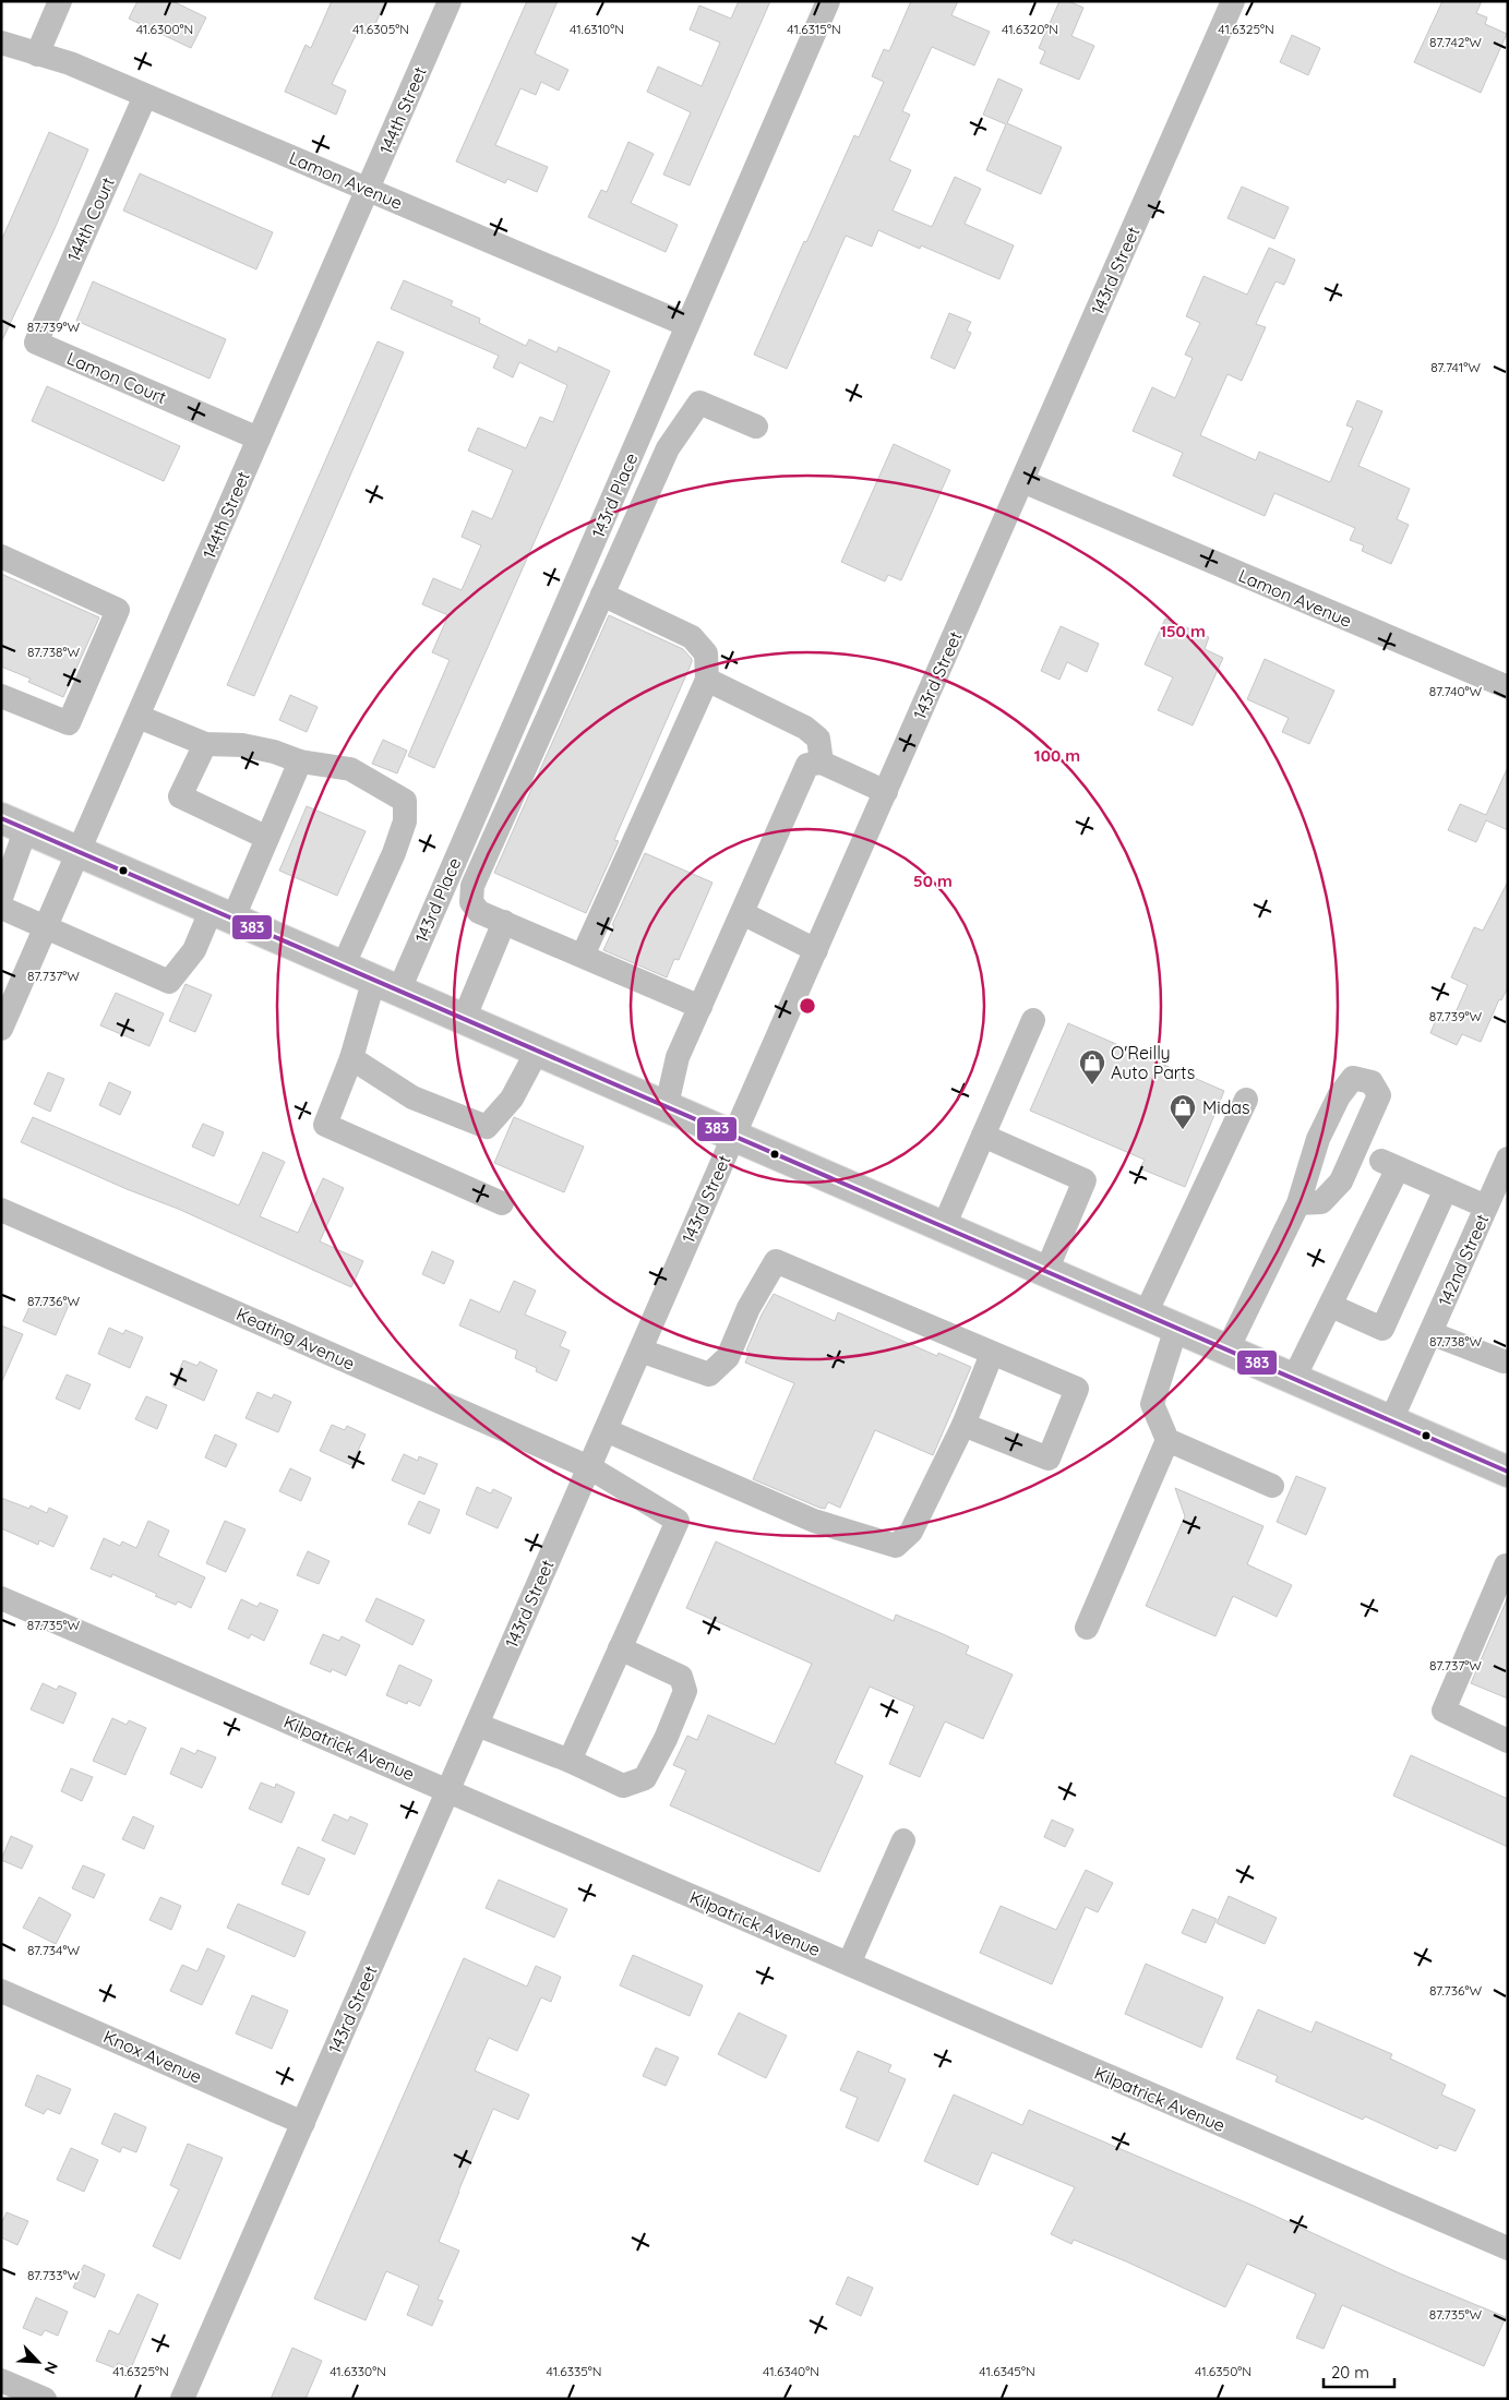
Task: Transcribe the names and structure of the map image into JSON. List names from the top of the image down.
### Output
{
  "streets": {
    "street": [
      "144th Street",
      "Lamon Avenue",
      "144th Court",
      "143rd Street",
      "Lamon Court",
      "143rd Place",
      "142nd Street",
      "Keating Avenue",
      "Kilpatrick Avenue",
      "Knox Avenue"
    ]
  },
  "crossings": [
    ["144th Street", "Lamon Avenue"],
    ["144th Street", "Lamon Court"],
    ["Lamon Avenue", "144th Court"],
    ["Lamon Avenue", "143rd Street"],
    ["Lamon Avenue", "143rd Place"],
    ["144th Court", "Lamon Court"],
    ["143rd Street", "Keating Avenue"],
    ["143rd Street", "Kilpatrick Avenue"],
    ["143rd Street", "Knox Avenue"]
  ],
  "places": {
    "shop": ["O'Reilly Auto Parts", "Midas"]
  },
  "lines": ["transit line 383"],
  "scale_bar": "20 m",
  "north": "bottom right",
  "coordinates": [
    "41.6300°N",
    "41.6305°N",
    "41.6310°N",
    "41.6315°N",
    "41.6320°N",
    "41.6325°N",
    "87.742°W",
    "87.739°W",
    "87.741°W",
    "87.738°W",
    "87.740°W",
    "87.737°W",
    "87.736°W",
    "87.735°W",
    "87.734°W",
    "87.733°W",
    "41.6330°N",
    "41.6335°N",
    "41.6340°N",
    "41.6345°N",
    "41.6350°N"
  ],
  "rings": ["150 m", "100 m", "50 m"]
}
